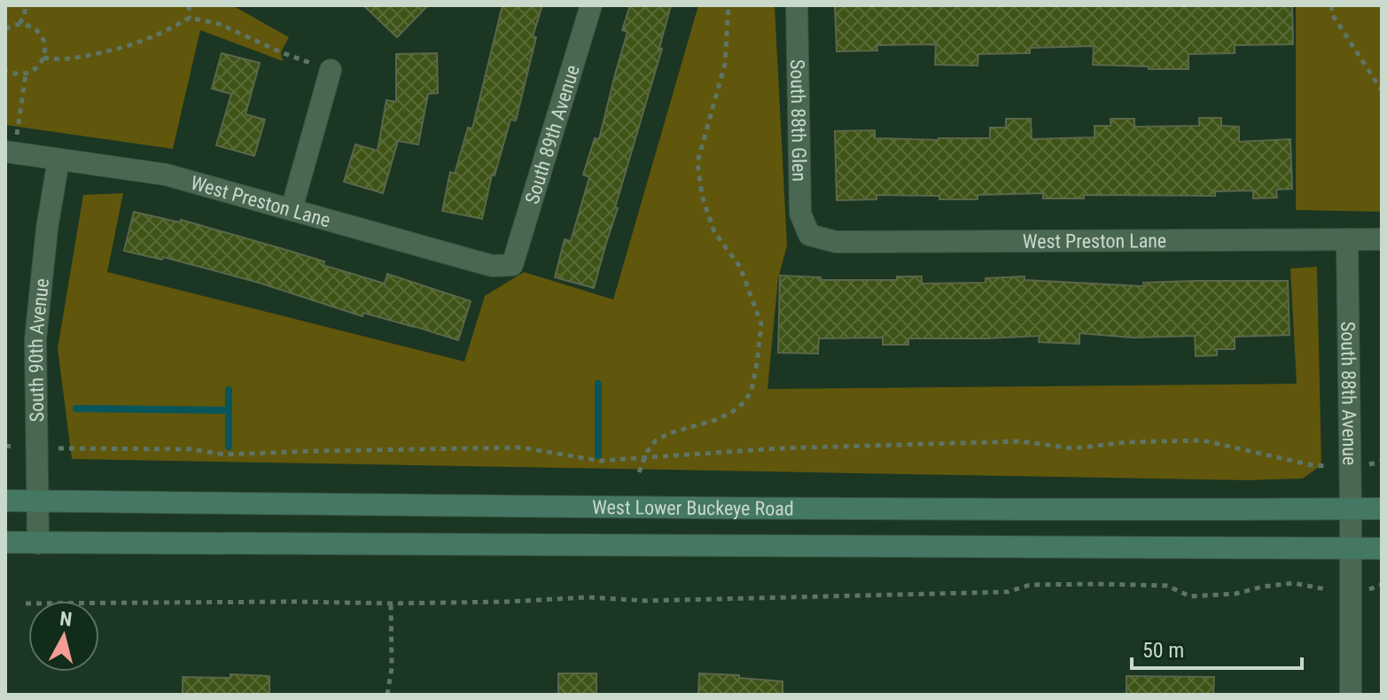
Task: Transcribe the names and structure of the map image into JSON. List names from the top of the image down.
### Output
{
  "streets": {
    "main road": ["West Lower Buckeye Road"],
    "street": [
      "South 88th Glen",
      "South 89th Avenue",
      "West Preston Lane",
      "South 90th Avenue",
      "South 88th Avenue"
    ]
  },
  "crossings": [
    ["South 88th Glen", "West Preston Lane"],
    ["South 89th Avenue", "West Preston Lane"],
    ["West Preston Lane", "South 90th Avenue"],
    ["West Preston Lane", "South 88th Avenue"],
    ["South 90th Avenue", "West Lower Buckeye Road"],
    ["South 88th Avenue", "West Lower Buckeye Road"]
  ],
  "scale_bar": "50 m",
  "north": "top"
}
